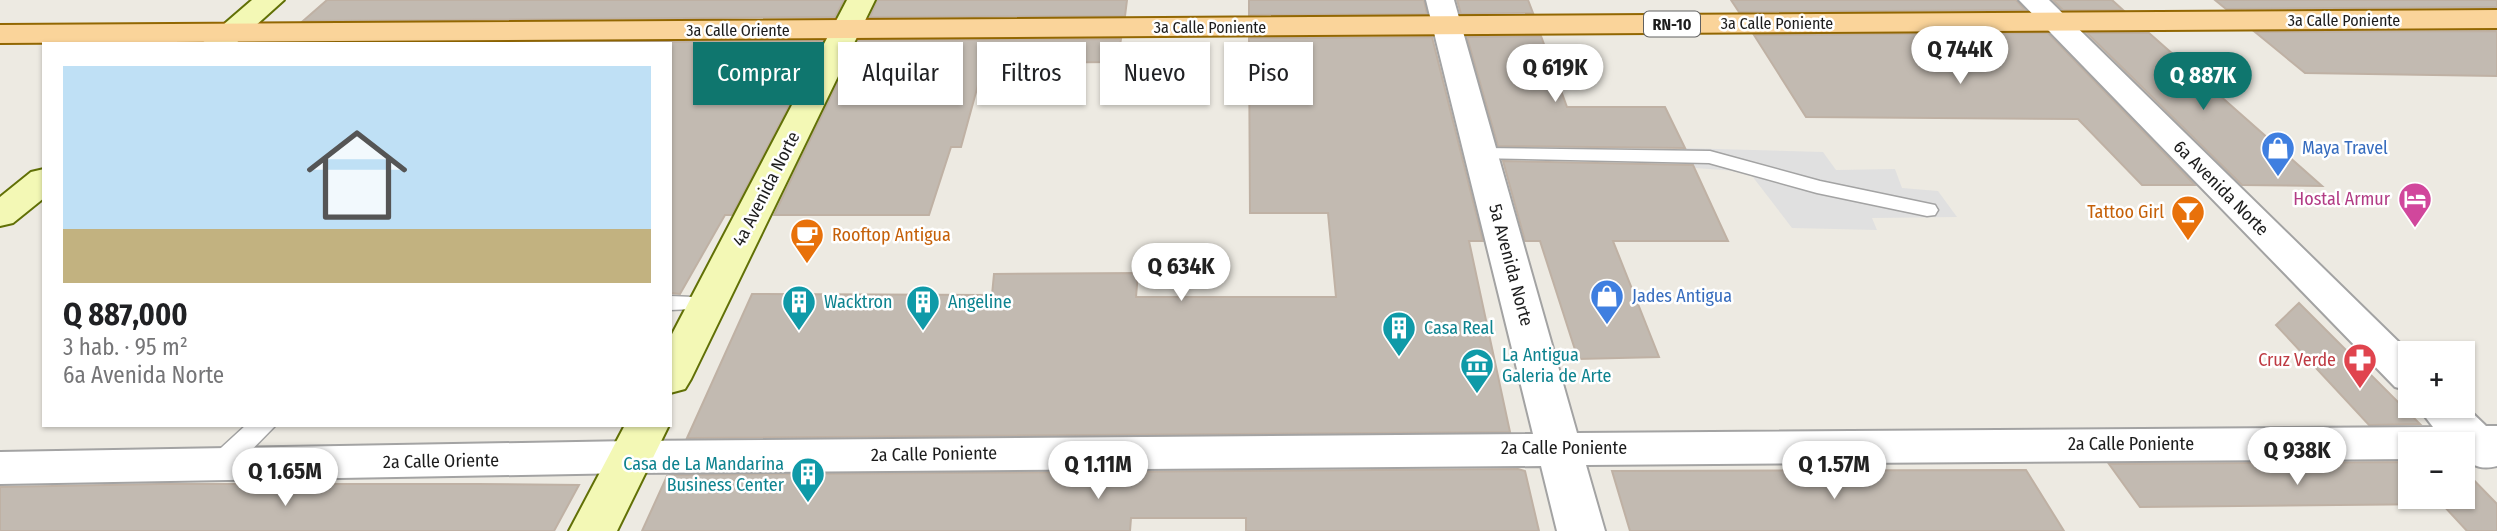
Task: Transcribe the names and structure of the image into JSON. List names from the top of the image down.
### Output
{
  "streets": {
    "main road": ["3a Calle Poniente", "RN-10", "3a Calle Oriente"],
    "street": [
      "6a Avenida Norte",
      "4a Avenida Norte",
      "5a Avenida Norte",
      "2a Calle Poniente",
      "2a Calle Oriente"
    ]
  },
  "crossings": [
    ["3a Calle Poniente", "3a Calle Oriente"],
    ["3a Calle Poniente", "6a Avenida Norte"],
    ["3a Calle Poniente", "4a Avenida Norte"],
    ["3a Calle Poniente", "5a Avenida Norte"],
    ["3a Calle Oriente", "4a Avenida Norte"],
    ["5a Avenida Norte", "2a Calle Poniente"],
    ["2a Calle Poniente", "2a Calle Oriente"]
  ],
  "places": {
    "shop": ["Maya Travel", "Jades Antigua"],
    "hotel": ["Hostal Armur"],
    "bar": ["Tattoo Girl"],
    "cafe": ["Rooftop Antigua"],
    "building": [
      "Wacktron",
      "Angeline",
      "Casa Real",
      "Casa de La Mandarina Business Center"
    ],
    "pharmacy": ["Cruz Verde"],
    "museum": ["La Antigua Galeria de Arte"]
  },
  "page": {
    "price": [
      "Q 744K",
      "Q 619K",
      "Q 887K",
      "Q 634K",
      "Q 938K",
      "Q 1.11M",
      "Q 1.57M",
      "Q 1.65M"
    ],
    "chip": [
      "Comprar",
      "Alquilar",
      "Filtros",
      "Nuevo",
      "Piso"
    ],
    "list": [
      {
        "name": "Q 887,000",
        "note": "3 hab. · 95 m² · 6a Avenida Norte"
      }
    ],
    "map_buttons": ["+", "−"]
  }
}
